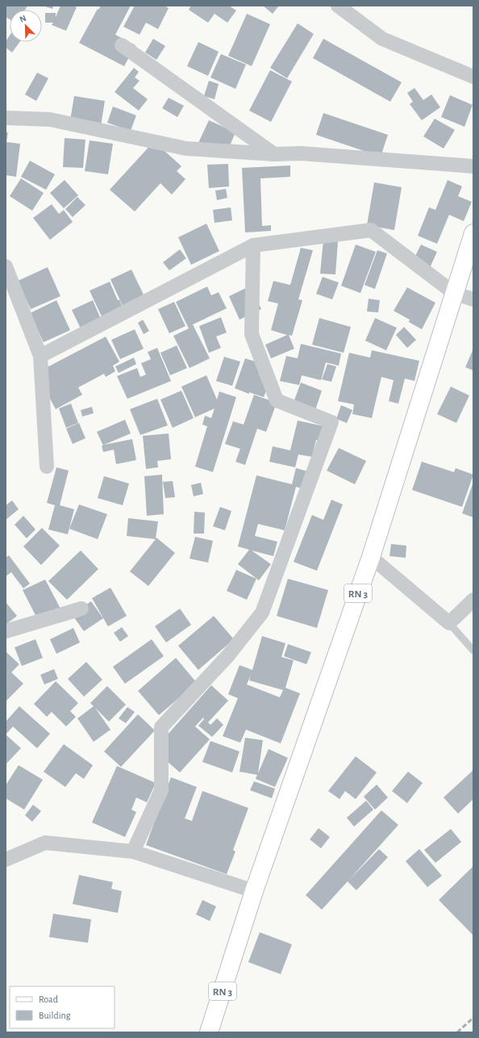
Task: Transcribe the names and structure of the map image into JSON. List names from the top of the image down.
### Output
{
  "streets": {
    "main road": ["RN 3"]
  },
  "legend": ["Road", "Building"],
  "north": "top left"
}
